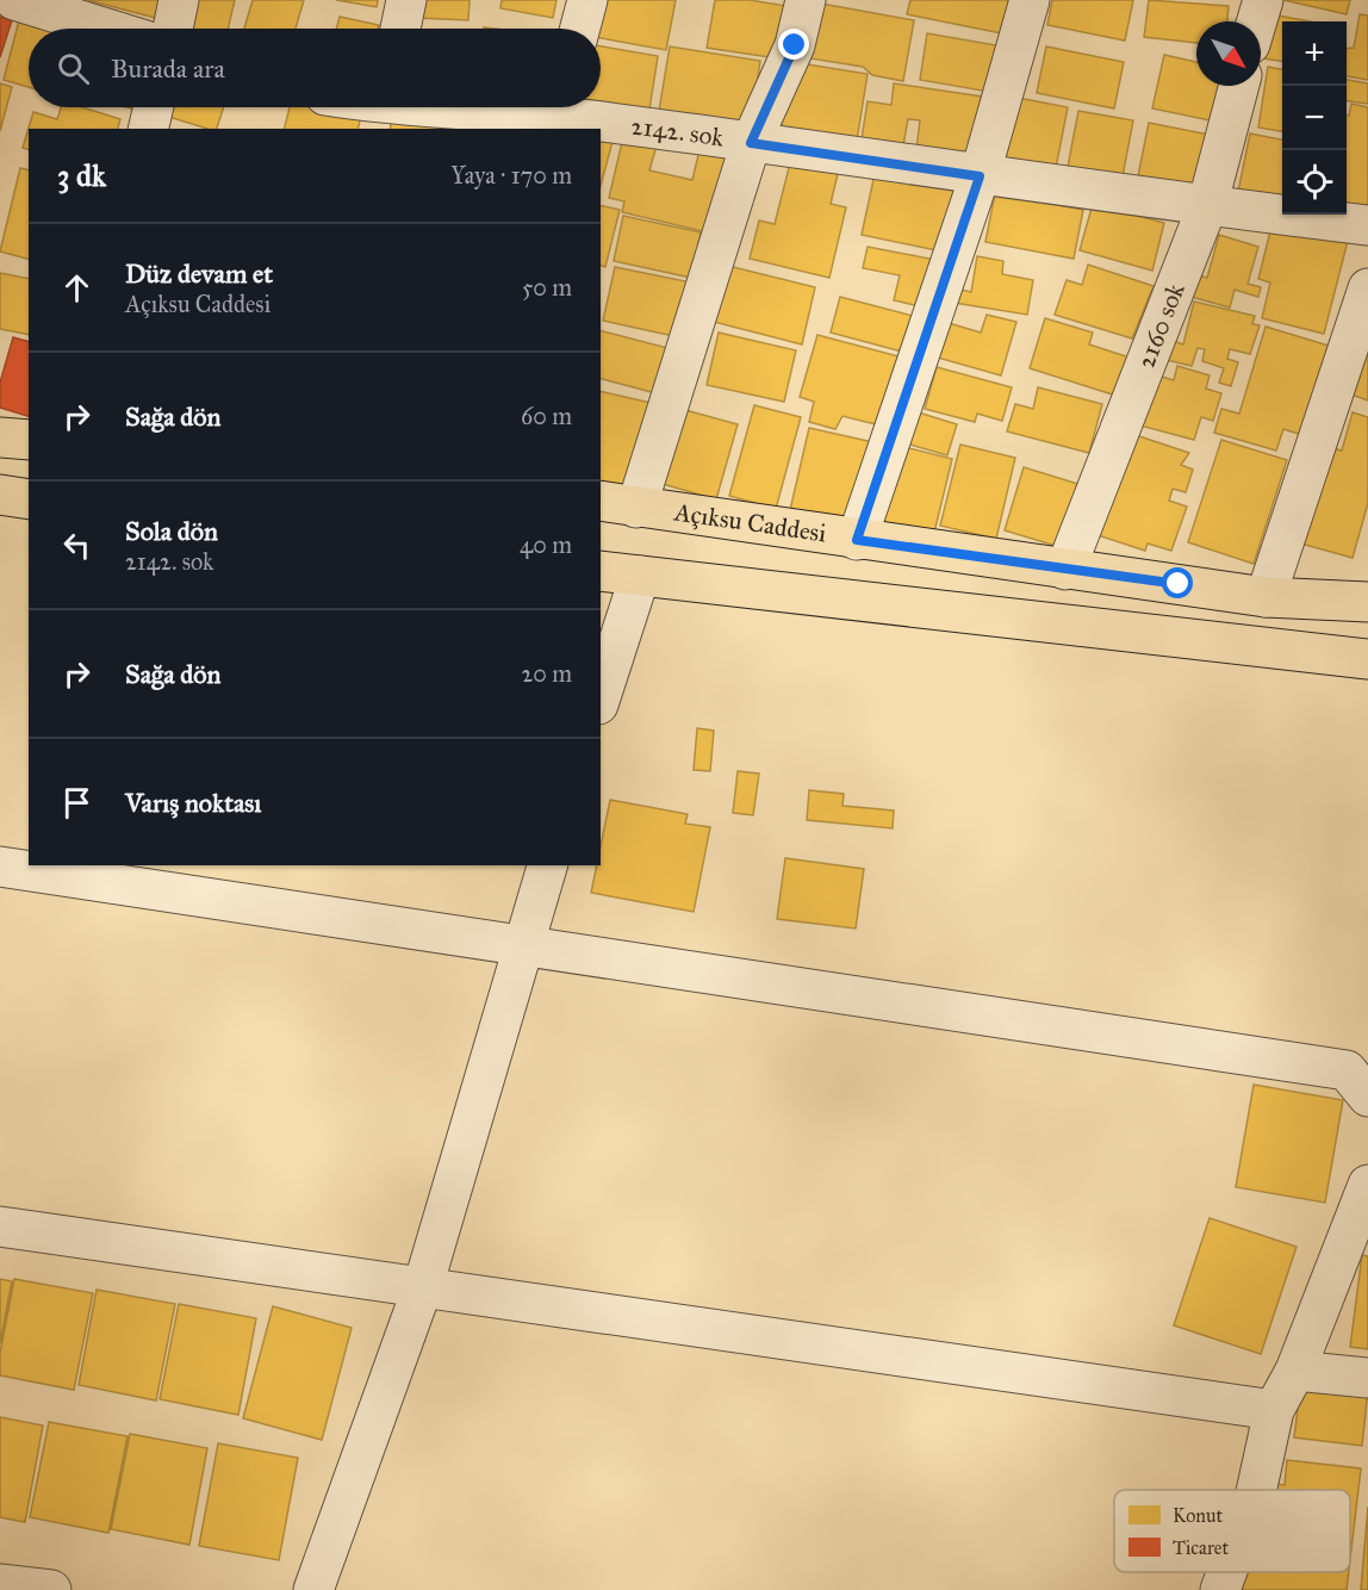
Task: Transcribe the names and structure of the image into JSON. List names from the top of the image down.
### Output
{
  "streets": {
    "main road": ["Açıksu Caddesi"],
    "street": ["2142. sok", "2160 sok"]
  },
  "crossings": [
    ["2142. sok", "2160 sok"],
    ["2160 sok", "Açıksu Caddesi"]
  ],
  "legend": ["Konut", "Ticaret"],
  "north": "bottom right",
  "page": {
    "map_buttons": ["+", "−"],
    "search": "Burada ara",
    "heading": ["3 dk", "Yaya · 170 m"],
    "list": [
      ["Düz devam et", "Açıksu Caddesi", "50 m"],
      ["Sağa dön", "60 m"],
      ["Sola dön", "2142. sok", "40 m"],
      ["Sağa dön", "20 m"],
      "Varış noktası"
    ]
  }
}
